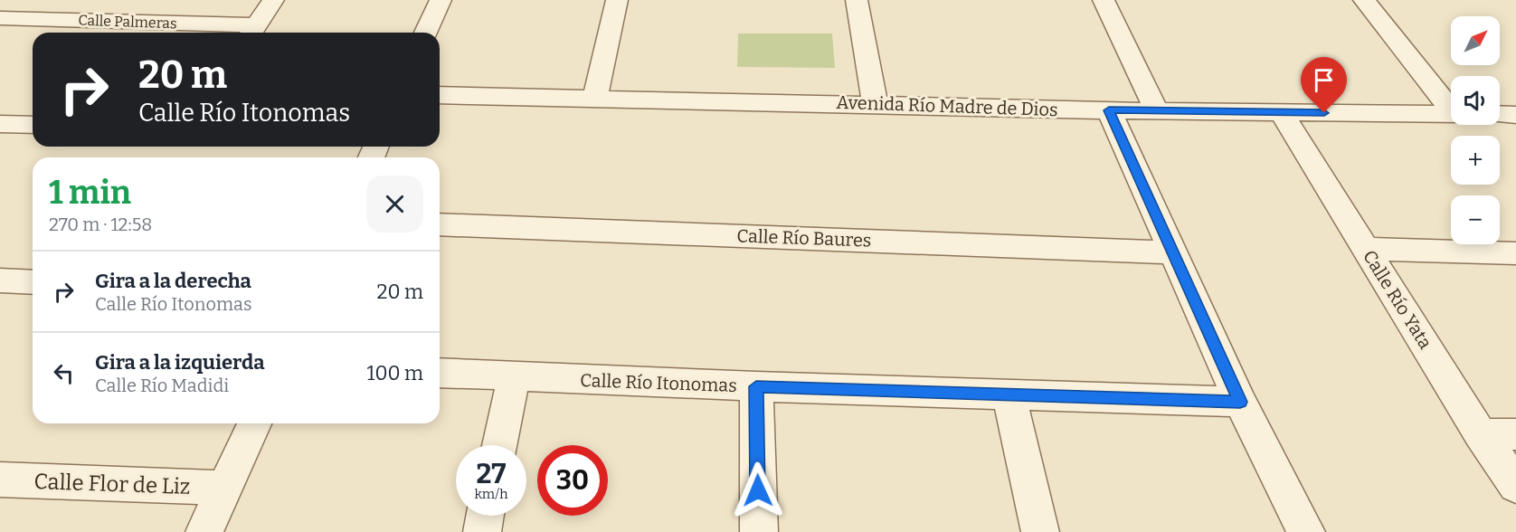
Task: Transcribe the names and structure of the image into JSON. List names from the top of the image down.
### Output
{
  "streets": {
    "street": [
      "Calle Palmeras",
      "Avenida Río Madre de Dios",
      "Calle Río Baures",
      "Calle Río Yata",
      "Calle Río Itonomas",
      "Calle Flor de Liz"
    ]
  },
  "crossings": [
    ["Avenida Río Madre de Dios", "Calle Río Yata"]
  ],
  "north": "top right",
  "page": {
    "map_buttons": ["+", "−"],
    "turn": ["20 m", "Calle Río Itonomas"],
    "heading": ["1 min", "270 m · 12:58"],
    "list": [
      {
        "name": "Gira a la derecha",
        "note": "Calle Río Itonomas",
        "value": "20 m"
      },
      {
        "name": "Gira a la izquierda",
        "note": "Calle Río Madidi",
        "value": "100 m"
      }
    ],
    "speed": "27 km/h",
    "limit": "30"
  }
}
